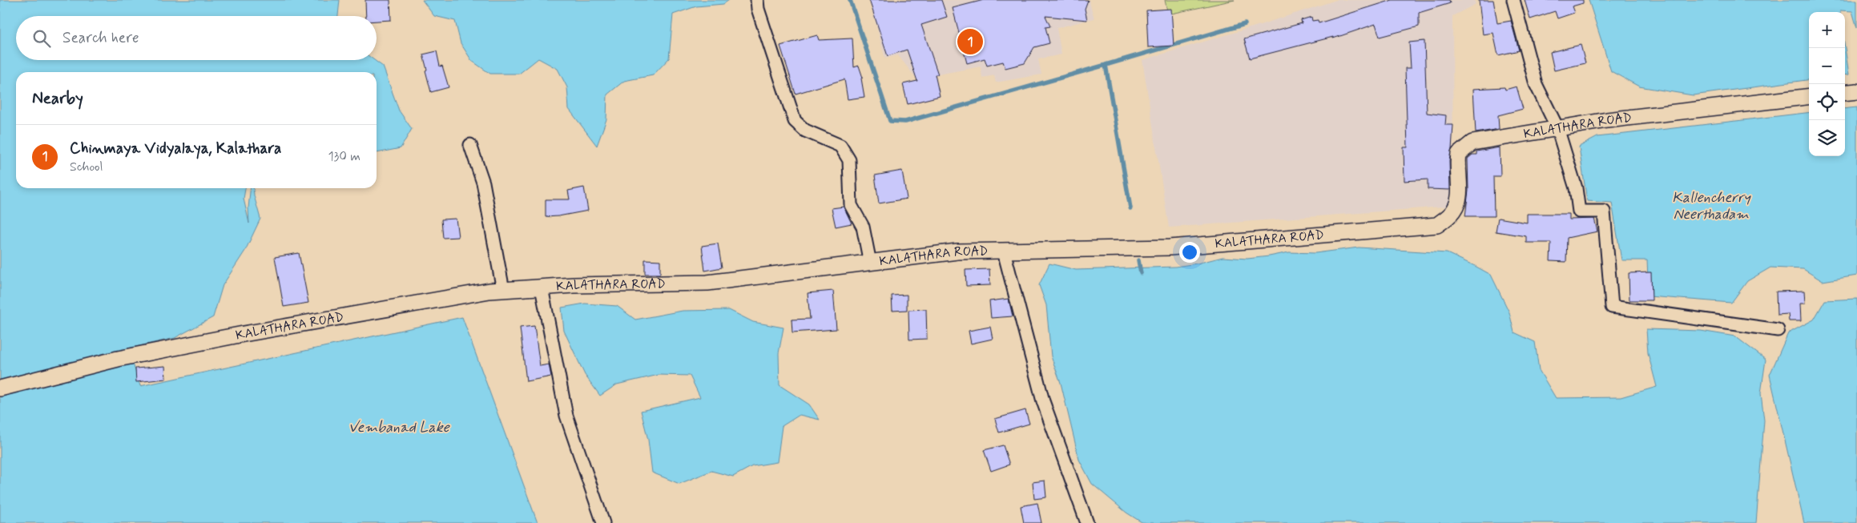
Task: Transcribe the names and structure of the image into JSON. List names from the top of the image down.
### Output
{
  "streets": {
    "street": ["KALATHARA ROAD"]
  },
  "water": ["Kallencherry Neerthadam", "Vembanad Lake"],
  "page": {
    "map_buttons": ["+", "−"],
    "search": "Search here",
    "pins": "1",
    "heading": "Nearby",
    "list": [
      {
        "mark": "1",
        "name": "Chinmaya Vidyalaya, Kalathara",
        "note": "School",
        "value": "130 m"
      }
    ]
  }
}
